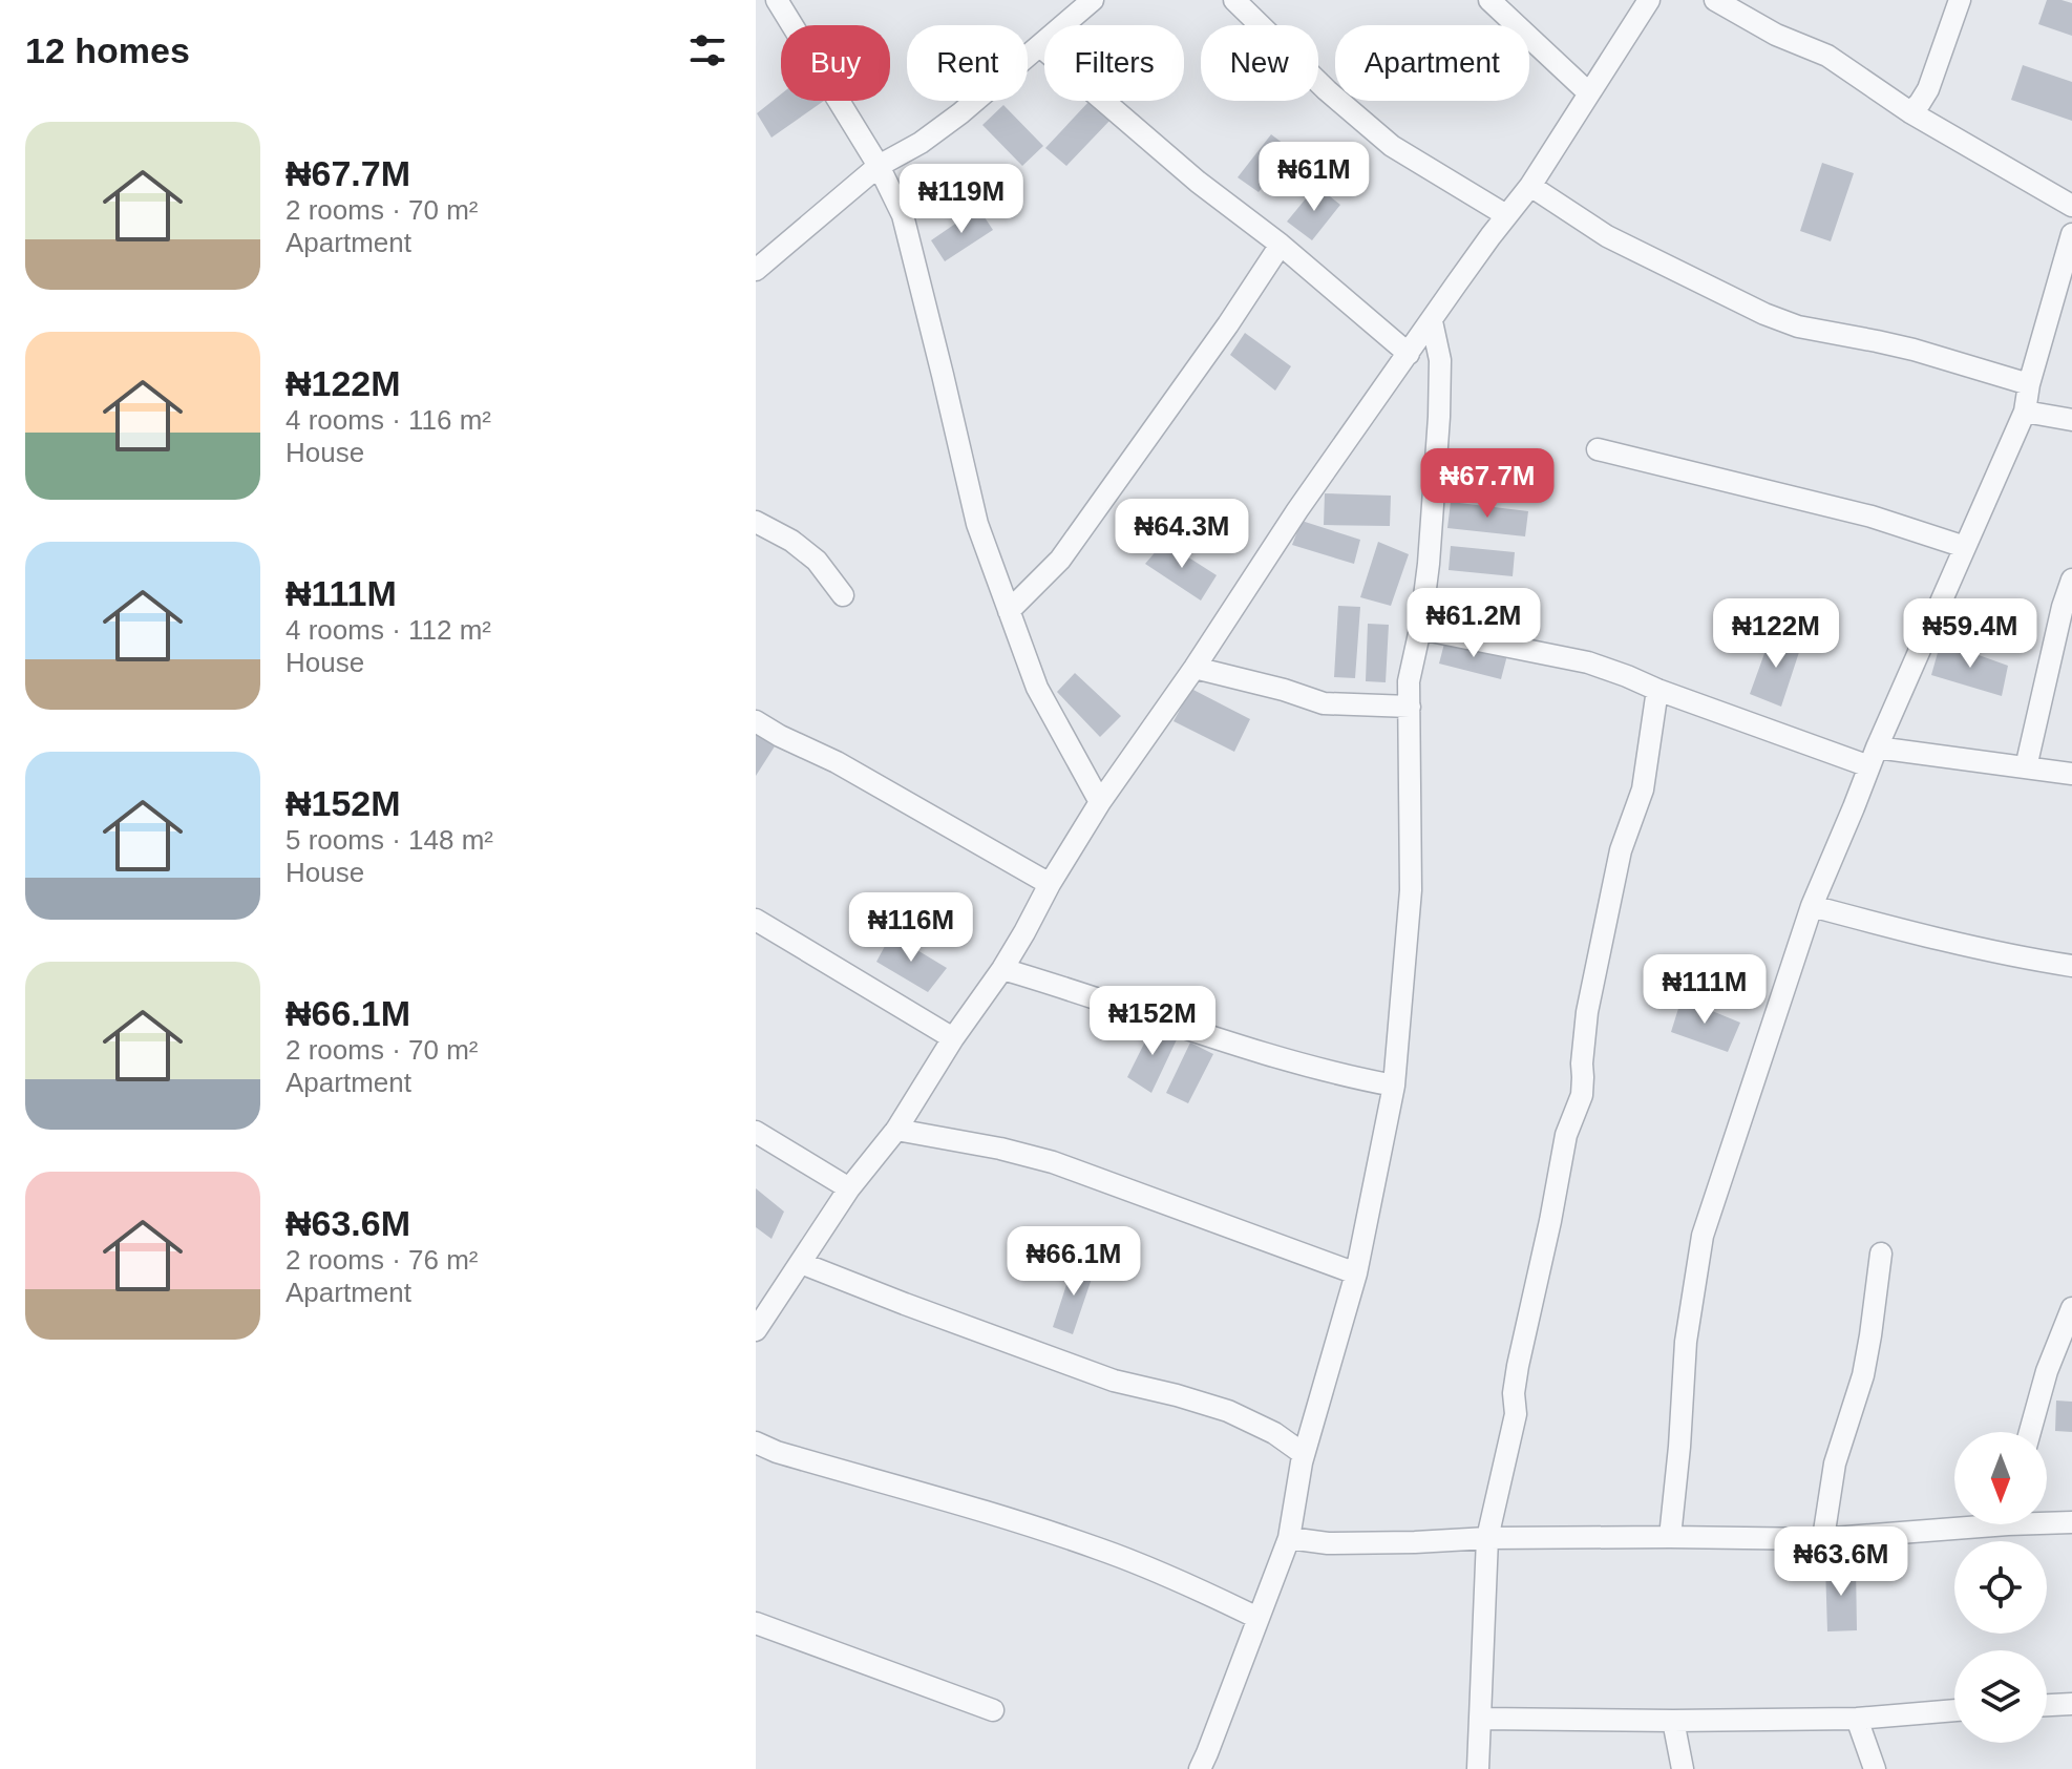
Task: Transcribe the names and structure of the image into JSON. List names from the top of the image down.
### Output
{
  "north": "bottom",
  "page": {
    "heading": "12 homes",
    "chip": [
      "Buy",
      "Rent",
      "Filters",
      "New",
      "Apartment"
    ],
    "list": [
      {
        "name": "₦67.7M",
        "note": "2 rooms · 70 m² · Apartment"
      },
      {
        "name": "₦122M",
        "note": "4 rooms · 116 m² · House"
      },
      {
        "name": "₦111M",
        "note": "4 rooms · 112 m² · House"
      },
      {
        "name": "₦152M",
        "note": "5 rooms · 148 m² · House"
      },
      {
        "name": "₦66.1M",
        "note": "2 rooms · 70 m² · Apartment"
      },
      {
        "name": "₦63.6M",
        "note": "2 rooms · 76 m² · Apartment"
      }
    ],
    "price": [
      "₦61M",
      "₦119M",
      "₦67.7M",
      "₦64.3M",
      "₦61.2M",
      "₦122M",
      "₦59.4M",
      "₦116M",
      "₦111M",
      "₦152M",
      "₦66.1M",
      "₦63.6M"
    ]
  }
}
